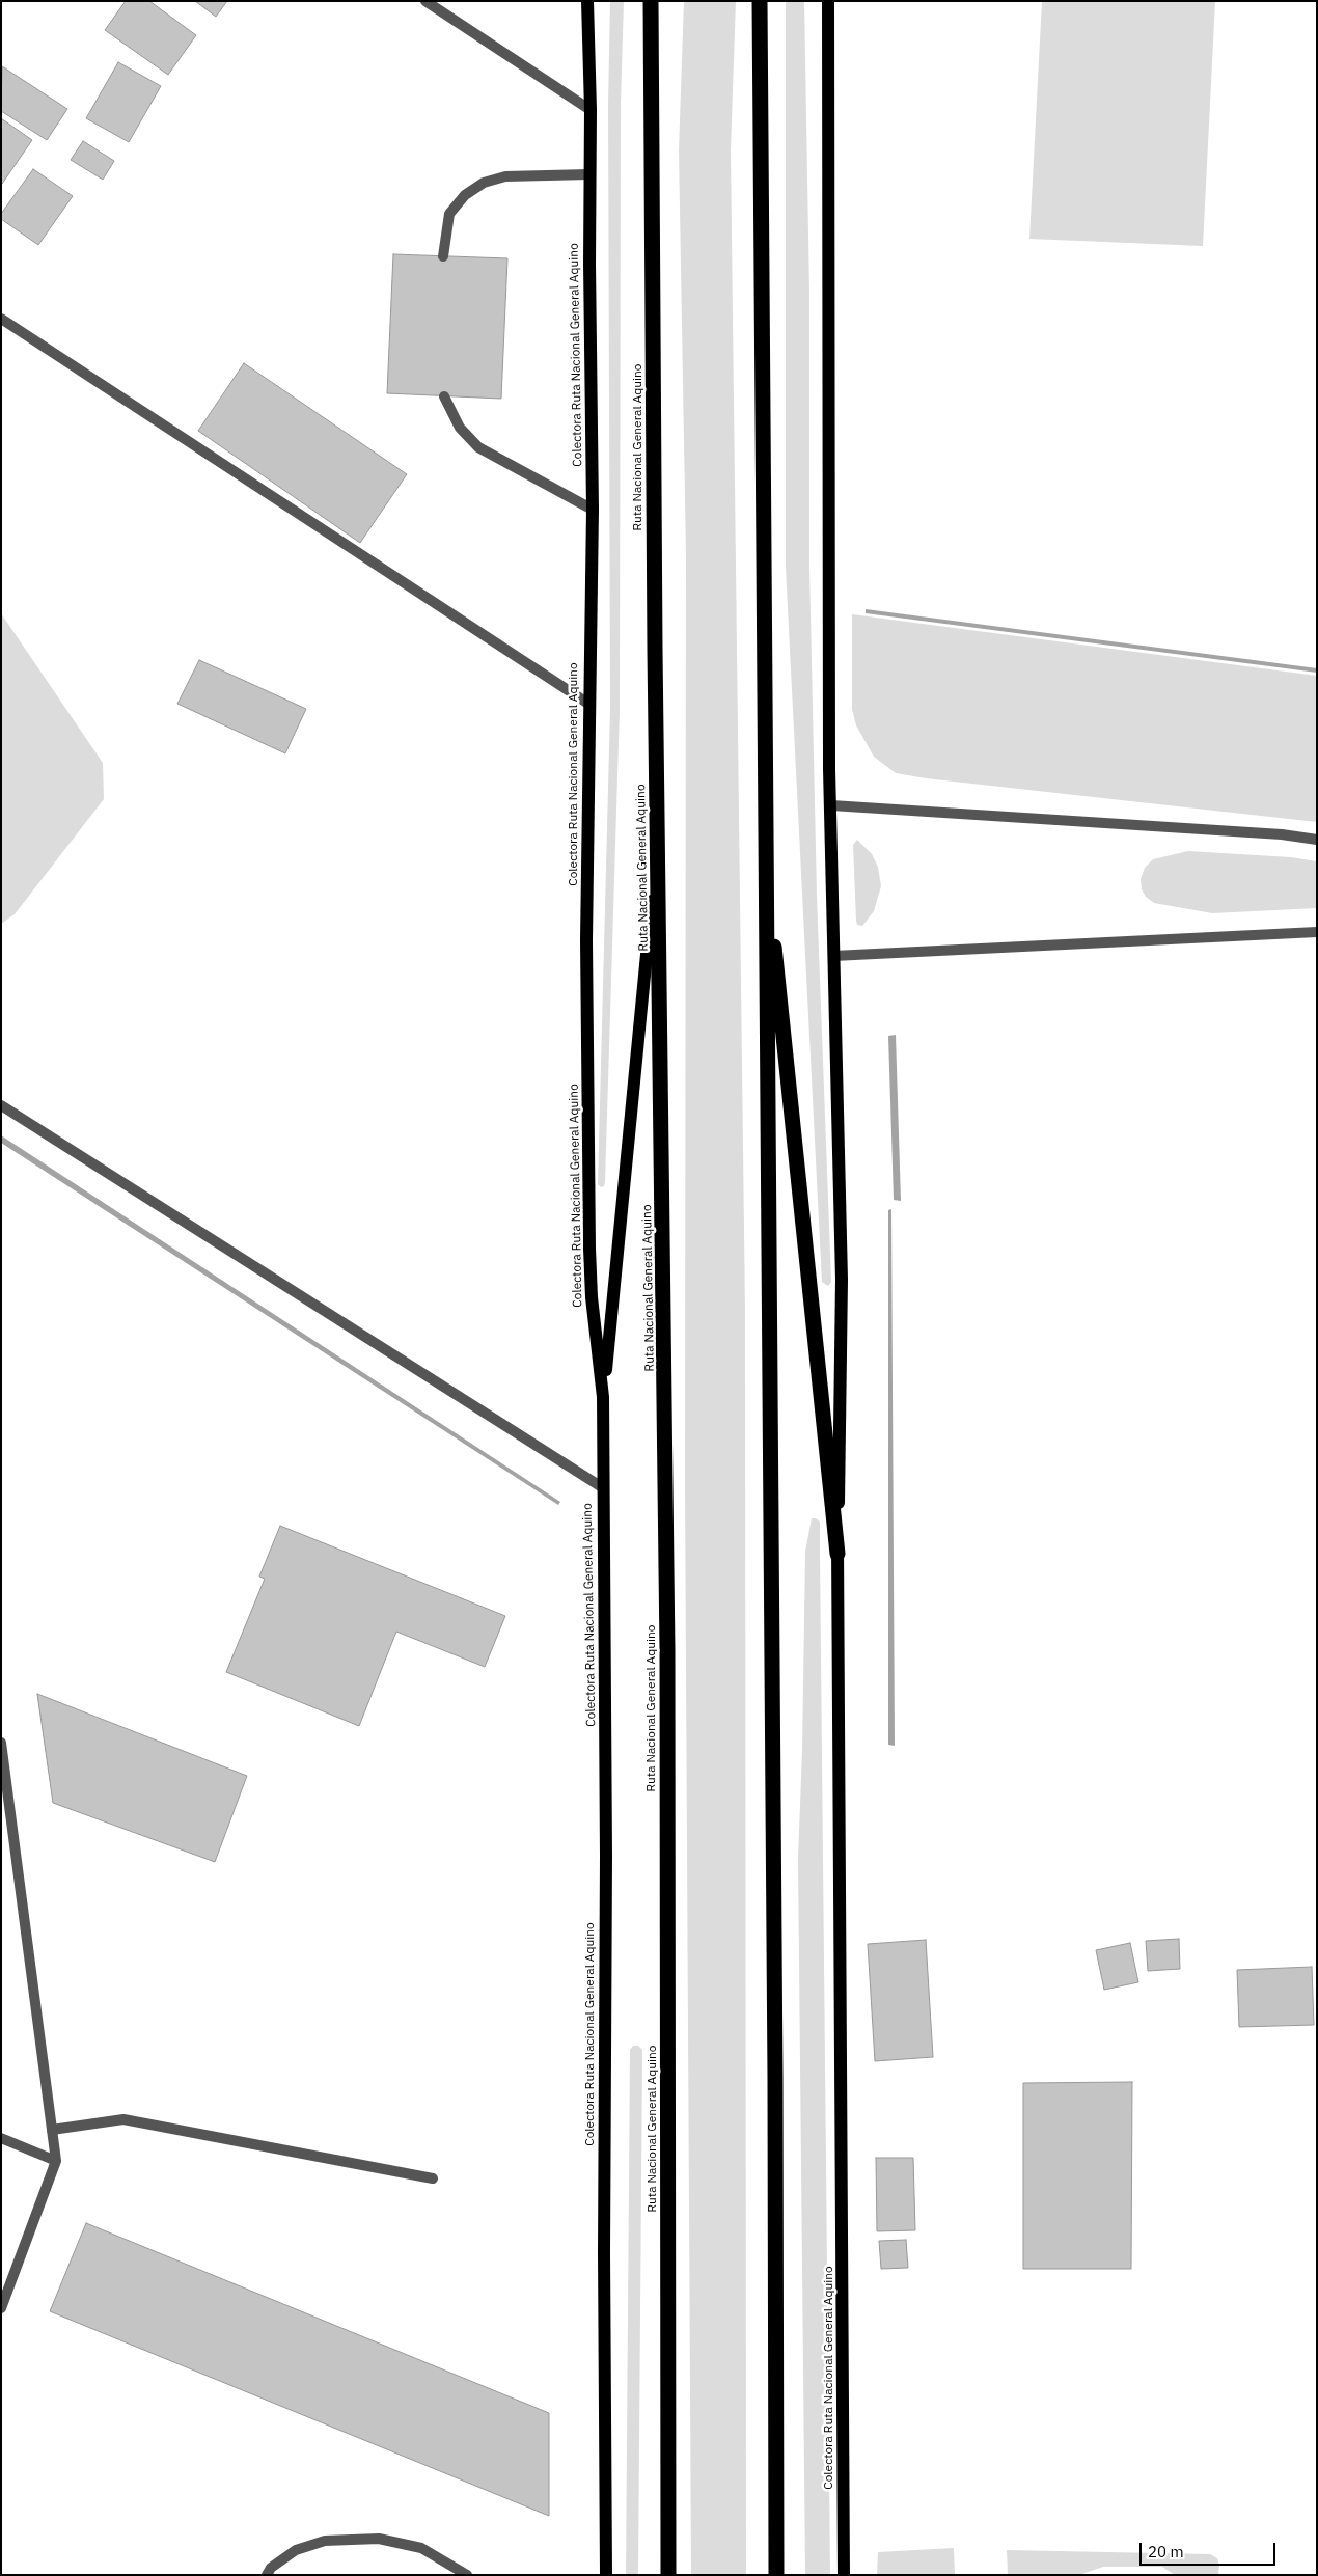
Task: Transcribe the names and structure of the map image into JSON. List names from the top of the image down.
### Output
{
  "streets": {
    "highway": ["Ruta Nacional General Aquino"],
    "main road": ["Colectora Ruta Nacional General Aquino"]
  },
  "scale_bar": "20 m"
}
